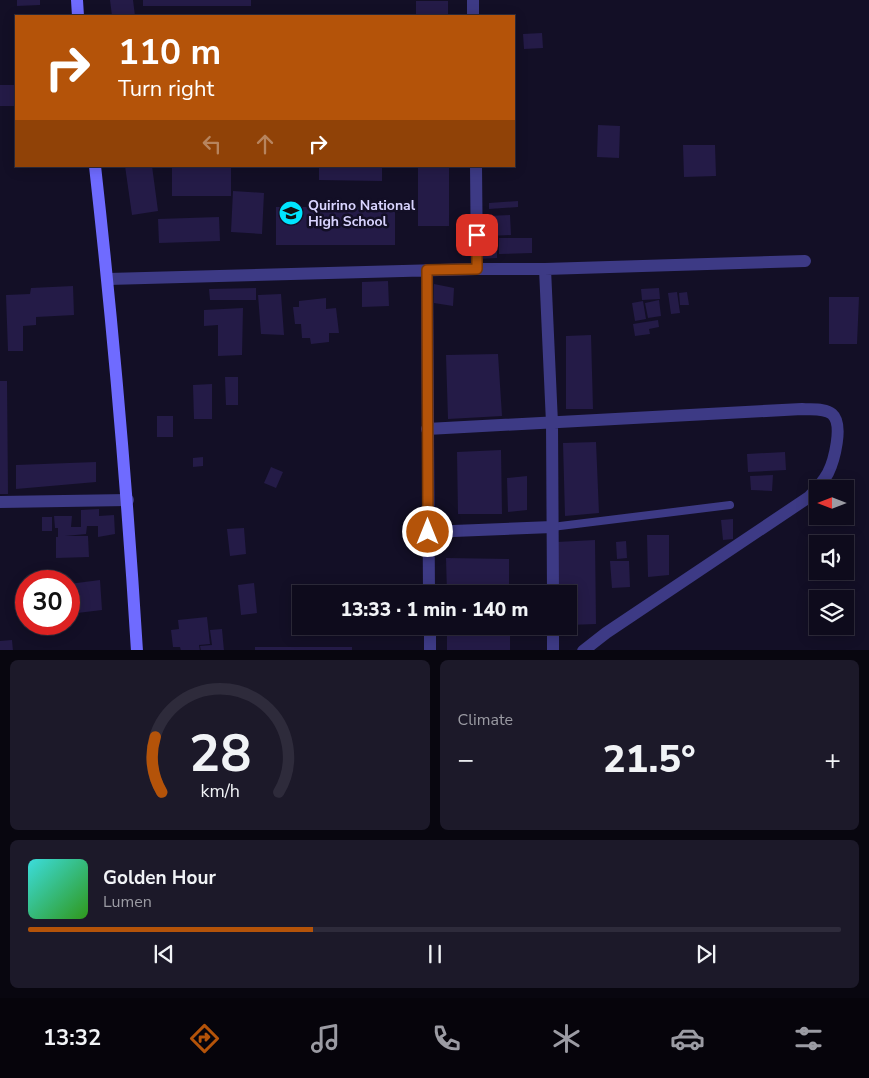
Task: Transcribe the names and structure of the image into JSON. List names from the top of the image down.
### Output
{
  "places": {
    "school or university": ["Quirino National High School"]
  },
  "north": "left",
  "page": {
    "turn": ["110 m", "Turn right"],
    "limit": "30",
    "trip": "13:33 · 1 min · 140 m",
    "tile": "Climate",
    "heat": ["−", "21.5°", "+"],
    "song": ["Golden Hour", "Lumen"],
    "tabs": "13:32",
    "gauge": ["28", "km/h"]
  }
}
